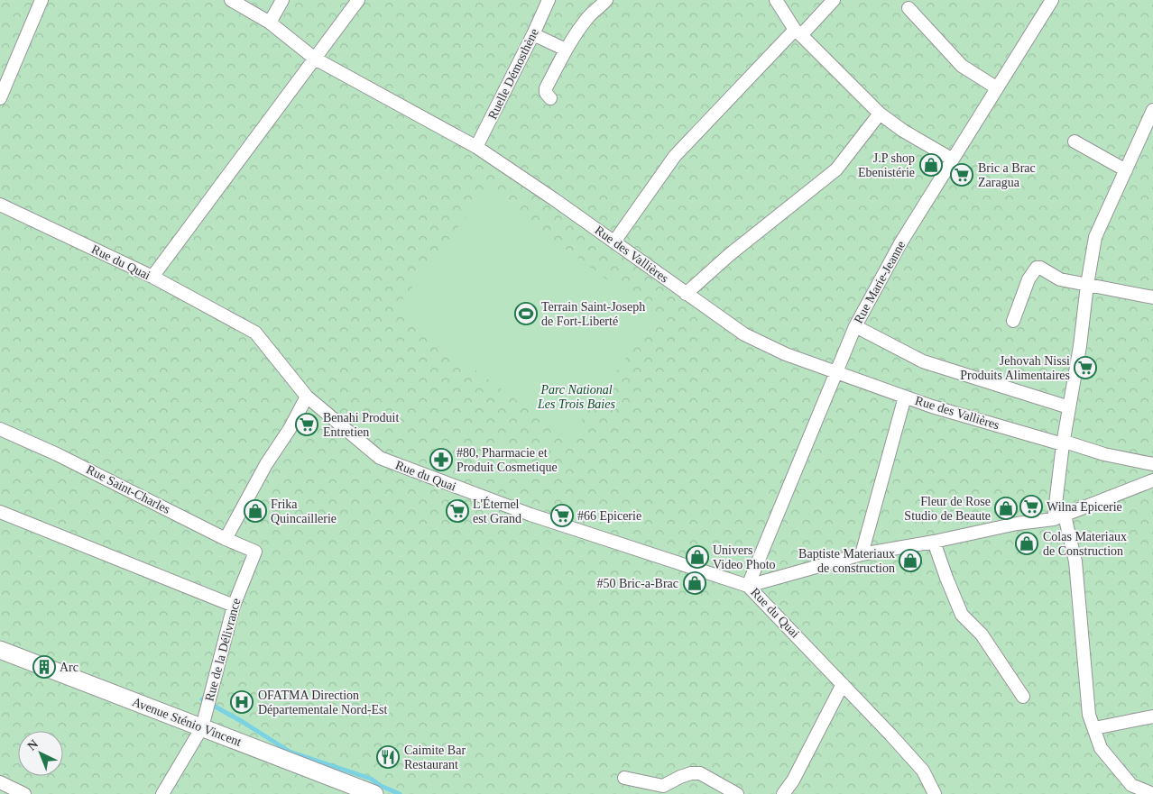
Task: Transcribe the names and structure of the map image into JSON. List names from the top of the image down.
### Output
{
  "streets": {
    "main road": ["Avenue Sténio Vincent"],
    "street": [
      "Ruelle Démosthène",
      "Rue des Vallières",
      "Rue du Quai",
      "Rue Marie-Jeanne",
      "Rue Saint-Charles",
      "Rue de la Délivrance"
    ]
  },
  "crossings": [
    ["Ruelle Démosthène", "Rue des Vallières"],
    ["Rue des Vallières", "Rue Marie-Jeanne"],
    ["Rue du Quai", "Rue Marie-Jeanne"],
    ["Rue Saint-Charles", "Rue de la Délivrance"],
    ["Rue de la Délivrance", "Avenue Sténio Vincent"]
  ],
  "parks": ["Parc National Les Trois Baies"],
  "places": {
    "shop": [
      "J.P shop Ebenistérie",
      "Fleur de Rose Studio de Beaute",
      "Frika Quincaillerie",
      "Colas Materiaux de Construction",
      "Univers Video Photo",
      "Baptiste Materiaux de construction",
      "#50 Bric-a-Brac"
    ],
    "supermarket": [
      "Bric a Brac Zaragua",
      "Jehovah Nissi Produits Alimentaires",
      "Benahi Produit Entretien",
      "Wilna Epicerie",
      "L'Éternel est Grand",
      "#66 Epicerie"
    ],
    "sports": ["Terrain Saint-Joseph de Fort-Liberté"],
    "pharmacy": ["#80, Pharmacie et Produit Cosmetique"],
    "building": ["Arc"],
    "hospital": ["OFATMA Direction Départementale Nord-Est"],
    "restaurant": ["Caimite Bar Restaurant"]
  },
  "north": "top left"
}
